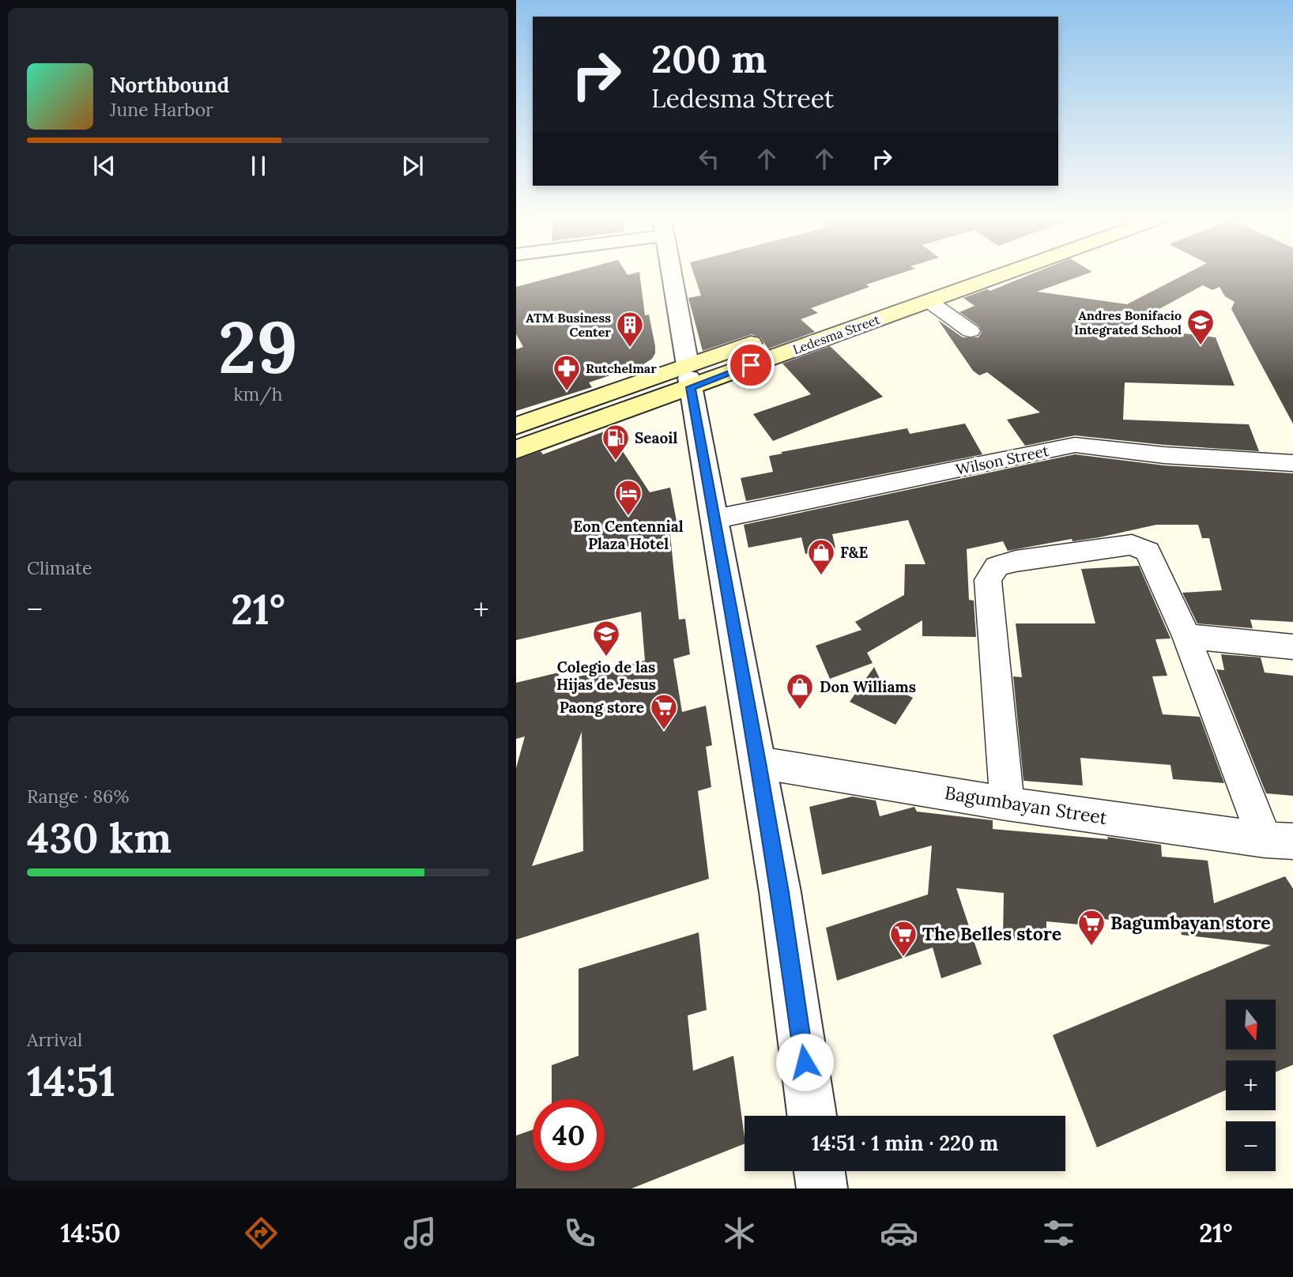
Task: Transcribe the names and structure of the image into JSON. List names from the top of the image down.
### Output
{
  "streets": {
    "main road": ["Ledesma Street"],
    "street": ["Wilson Street", "Bagumbayan Street"]
  },
  "places": {
    "school or university": ["Andres Bonifacio Integrated School", "Colegio de las Hijas de Jesus"],
    "building": ["ATM Business Center"],
    "pharmacy": ["Rutchelmar"],
    "fuel station": ["Seaoil"],
    "hotel": ["Eon Centennial Plaza Hotel"],
    "shop": ["F&E", "Don Williams"],
    "supermarket": ["Paong store", "Bagumbayan store", "The Belles store"]
  },
  "north": "bottom",
  "page": {
    "turn": ["200 m", "Ledesma Street"],
    "song": ["Northbound", "June Harbor"],
    "tile": [
      ["29", "km/h"],
      "Climate",
      ["Range · 86%", "430 km"],
      ["Arrival", "14:51"]
    ],
    "heat": ["−", "21°", "+"],
    "map_buttons": ["+", "−"],
    "limit": "40",
    "trip": "14:51 · 1 min · 220 m",
    "tabs": ["14:50", "21°"]
  }
}
